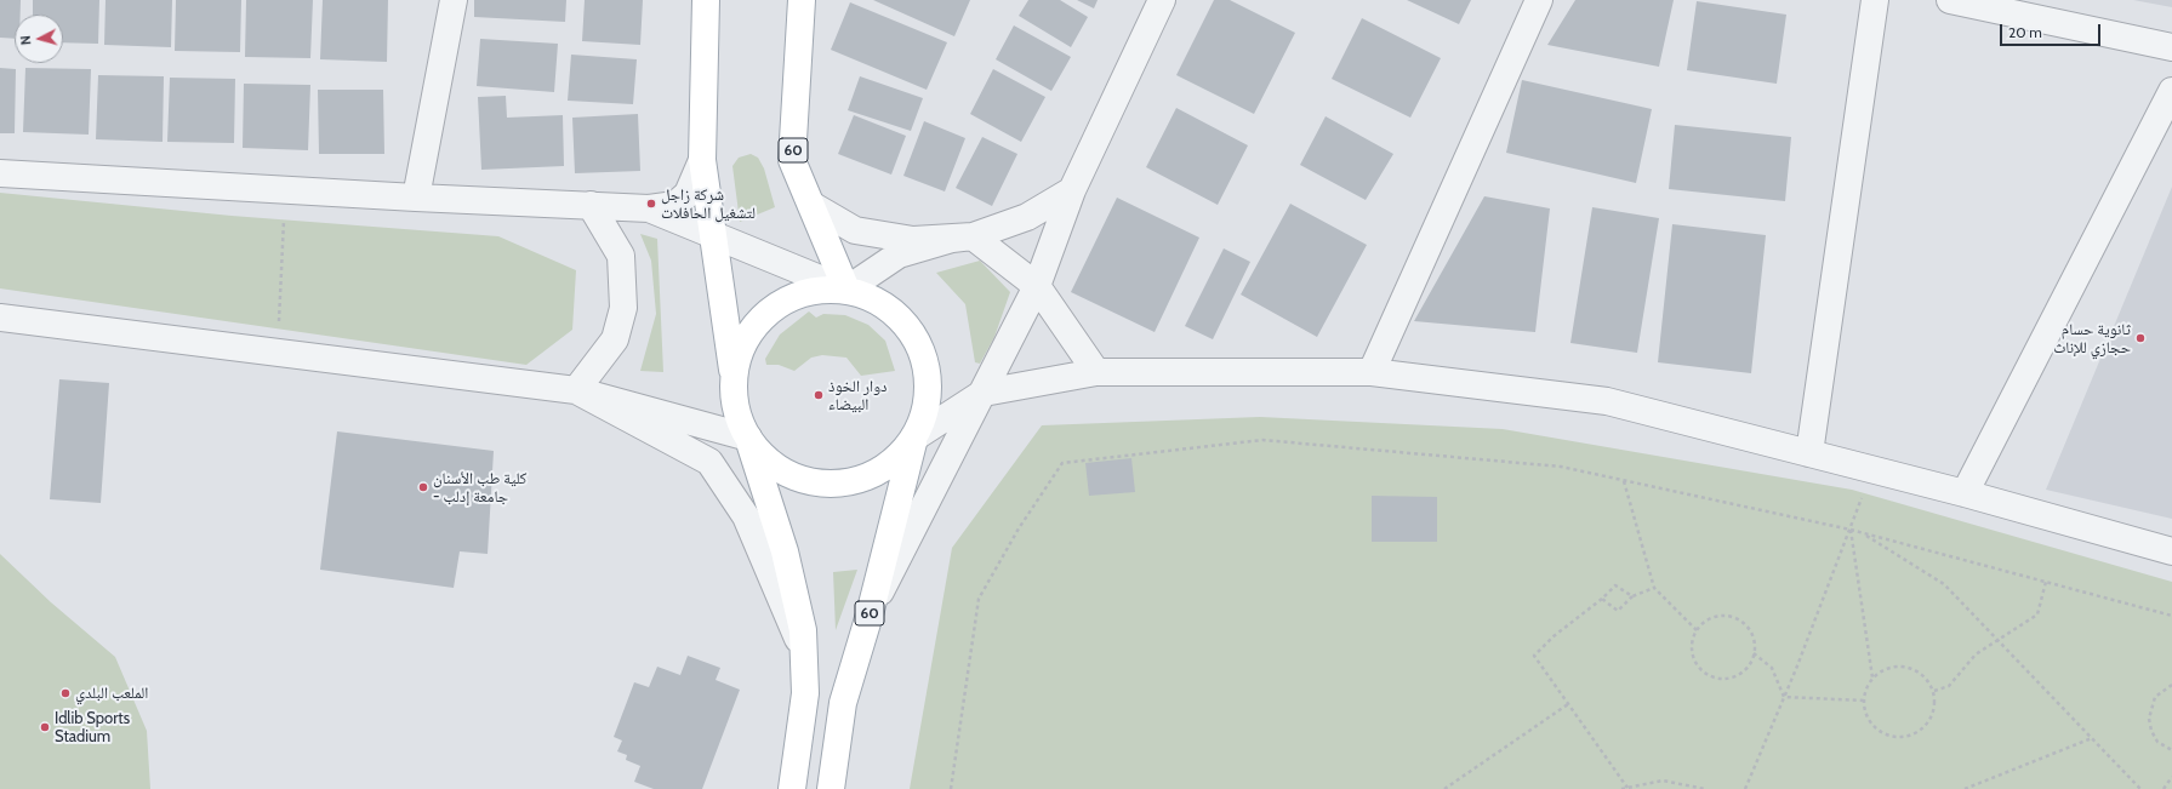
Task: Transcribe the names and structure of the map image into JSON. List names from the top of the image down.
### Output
{
  "streets": {
    "main road": ["60"]
  },
  "places": [
    "شركة زاجل لتشغيل الحافلات",
    "ثانوية حسام حجازي للإناث",
    "دوار الخوذ البيضاء",
    "كلية طب الأسنان - جامعة إدلب",
    "الملعب البلدي",
    "Idlib Sports Stadium"
  ],
  "scale_bar": "20 m",
  "north": "left"
}
